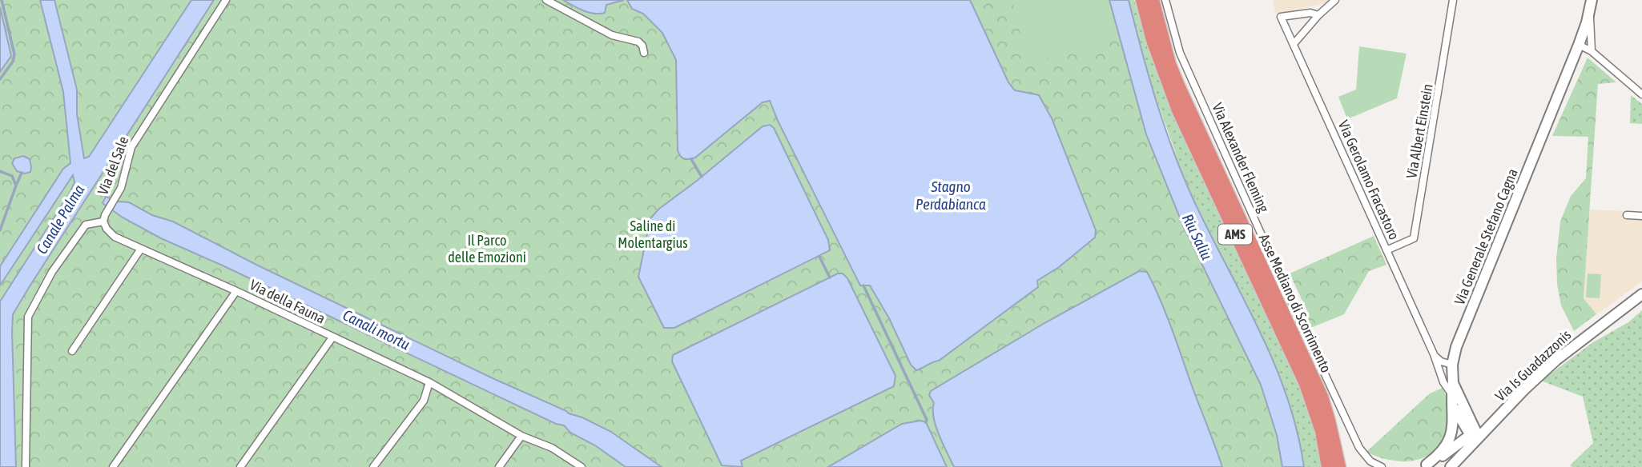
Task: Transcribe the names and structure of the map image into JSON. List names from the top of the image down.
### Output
{
  "streets": {
    "highway": ["AMS", "Asse Mediano di Scorrimento"],
    "street": [
      "Via Albert Einstein",
      "Via Alexander Fleming",
      "Via del Sale",
      "Via Gerolamo Fracastoro",
      "Via Generale Stefano Cagna",
      "Via della Fauna",
      "Via Is Guadazzonis"
    ]
  },
  "crossings": [
    ["Via Albert Einstein", "Via Gerolamo Fracastoro"],
    ["Via del Sale", "Via della Fauna"],
    ["Via Generale Stefano Cagna", "Via Is Guadazzonis"]
  ],
  "water": [
    "Stagno Perdabianca",
    "Canale Palma",
    "Riu Saliu",
    "Canali mortu"
  ],
  "parks": ["Saline di Molentargius", "Il Parco delle Emozioni"]
}
